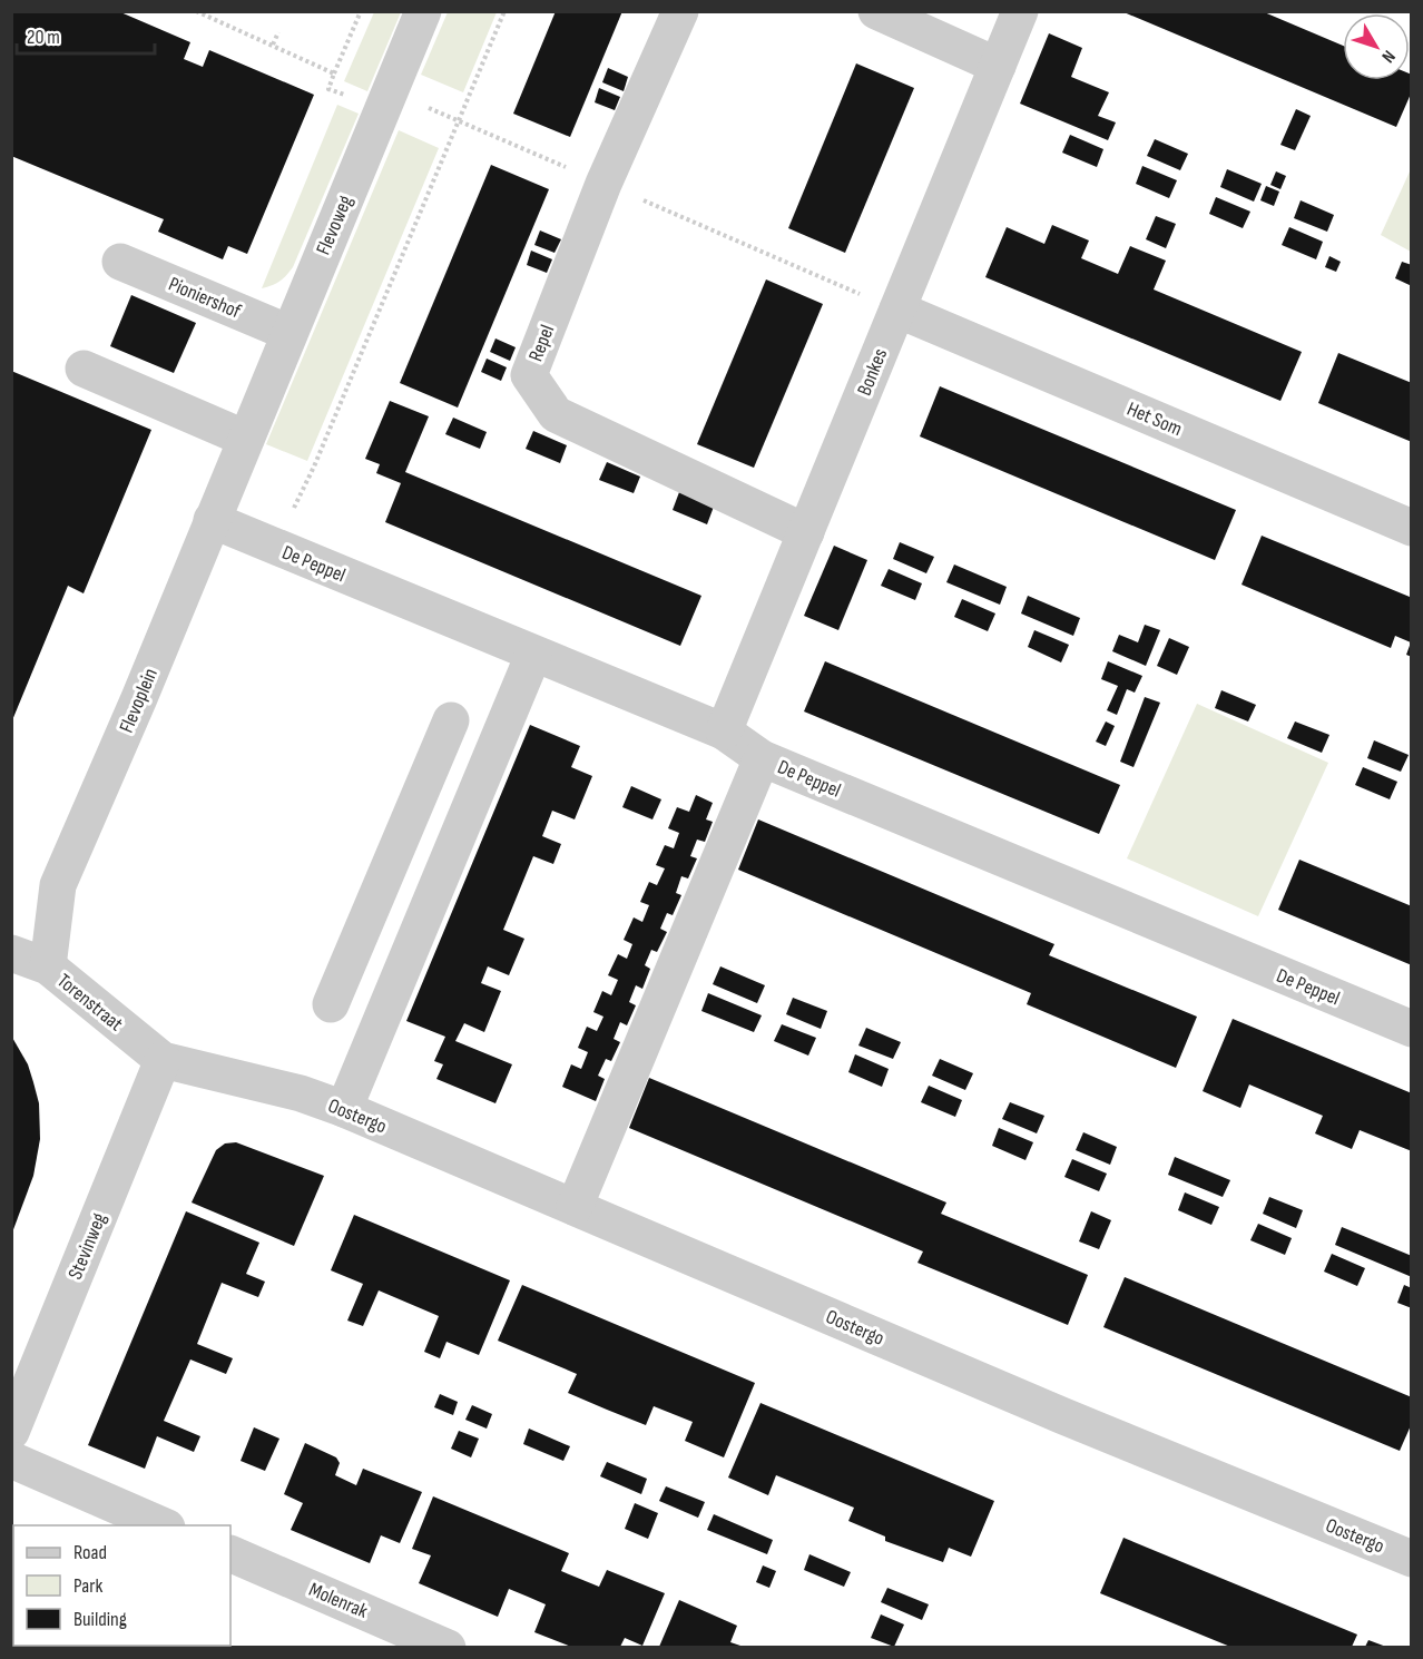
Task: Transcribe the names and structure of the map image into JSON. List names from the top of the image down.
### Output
{
  "streets": {
    "street": [
      "Flevoweg",
      "Pioniershof",
      "Repel",
      "Bonkes",
      "Het Som",
      "De Peppel",
      "Flevoplein",
      "Torenstraat",
      "Oostergo",
      "Stevinweg",
      "Molenrak"
    ]
  },
  "crossings": [
    ["Flevoweg", "Pioniershof"],
    ["Flevoweg", "Flevoplein"],
    ["Repel", "Bonkes"],
    ["Bonkes", "Het Som"],
    ["Bonkes", "De Peppel"],
    ["De Peppel", "Flevoplein"],
    ["Flevoplein", "Torenstraat"],
    ["Torenstraat", "Oostergo"],
    ["Torenstraat", "Stevinweg"],
    ["Oostergo", "Stevinweg"]
  ],
  "legend": ["Road", "Park", "Building"],
  "scale_bar": "20 m",
  "north": "bottom right"
}
